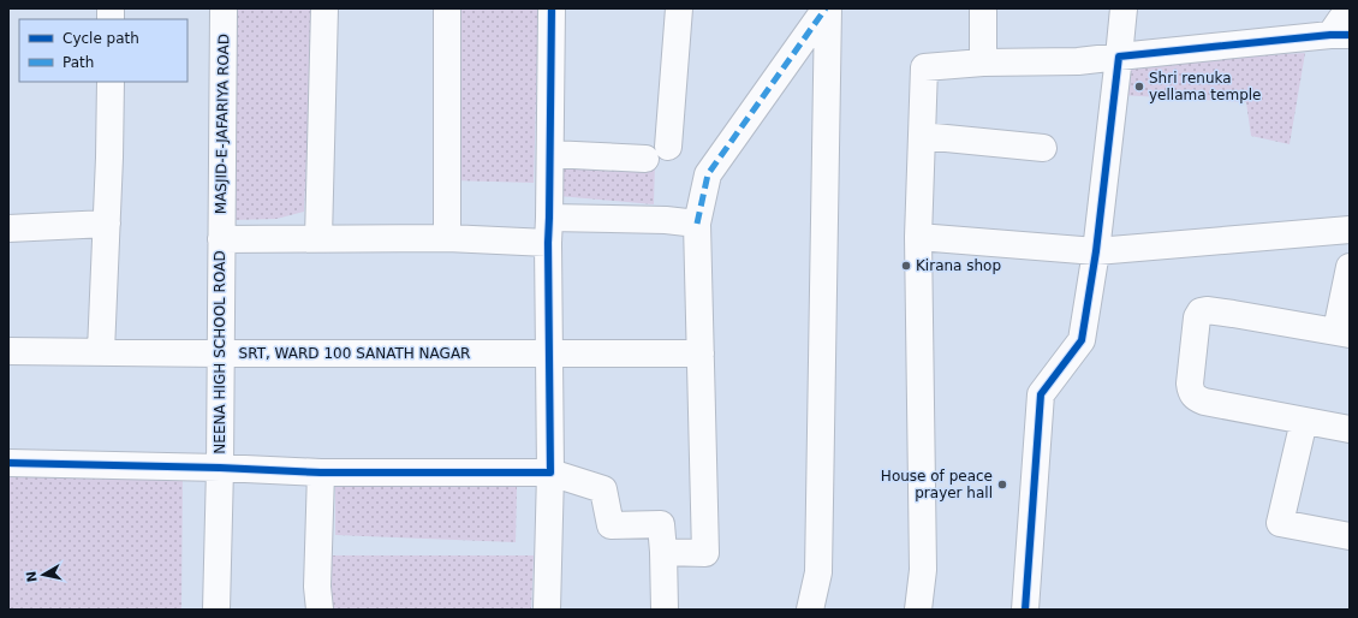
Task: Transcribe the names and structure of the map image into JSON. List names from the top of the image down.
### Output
{
  "streets": {
    "street": ["MASJID-E-JAFARIYA ROAD", "NEENA HIGH SCHOOL ROAD", "SRT, WARD 100 SANATH NAGAR"]
  },
  "crossings": [
    ["MASJID-E-JAFARIYA ROAD", "NEENA HIGH SCHOOL ROAD"],
    ["NEENA HIGH SCHOOL ROAD", "SRT, WARD 100 SANATH NAGAR"]
  ],
  "places": ["Shri renuka yellama temple", "Kirana shop", "House of peace prayer hall"],
  "legend": ["Cycle path", "Path"],
  "north": "left"
}
